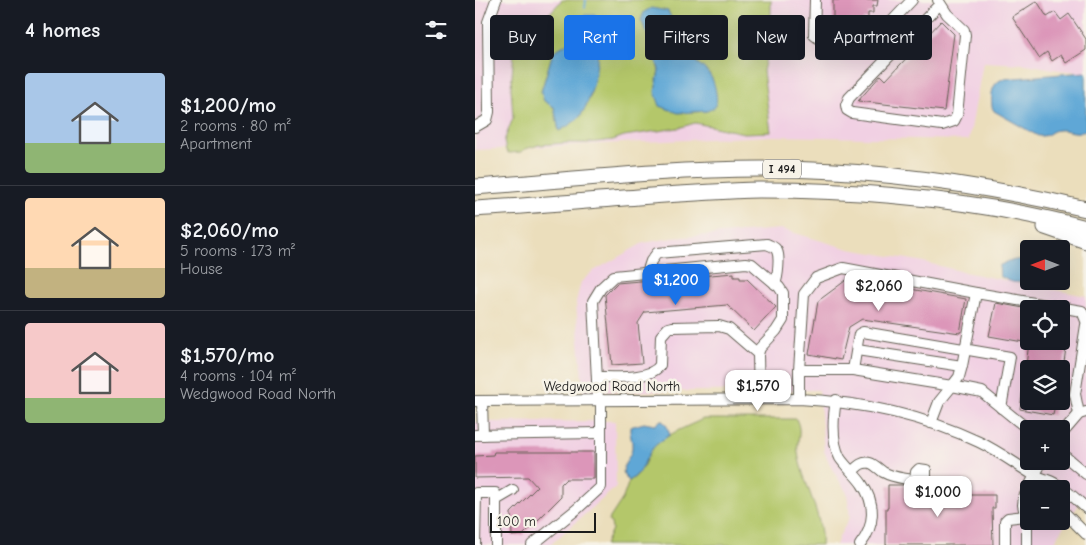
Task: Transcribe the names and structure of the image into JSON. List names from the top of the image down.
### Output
{
  "streets": {
    "highway": ["I 494"],
    "street": ["Wedgwood Road North"]
  },
  "scale_bar": "100 m",
  "north": "left",
  "page": {
    "heading": "4 homes",
    "chip": [
      "Buy",
      "Rent",
      "Filters",
      "New",
      "Apartment"
    ],
    "list": [
      {
        "name": "$1,200/mo",
        "note": "2 rooms · 80 m² · Apartment"
      },
      {
        "name": "$2,060/mo",
        "note": "5 rooms · 173 m² · House"
      },
      {
        "name": "$1,570/mo",
        "note": "4 rooms · 104 m² · Wedgwood Road North"
      }
    ],
    "map_buttons": ["+", "−"],
    "price": [
      "$1,200",
      "$2,060",
      "$1,570",
      "$1,000"
    ],
    "scale": "100 m"
  }
}
